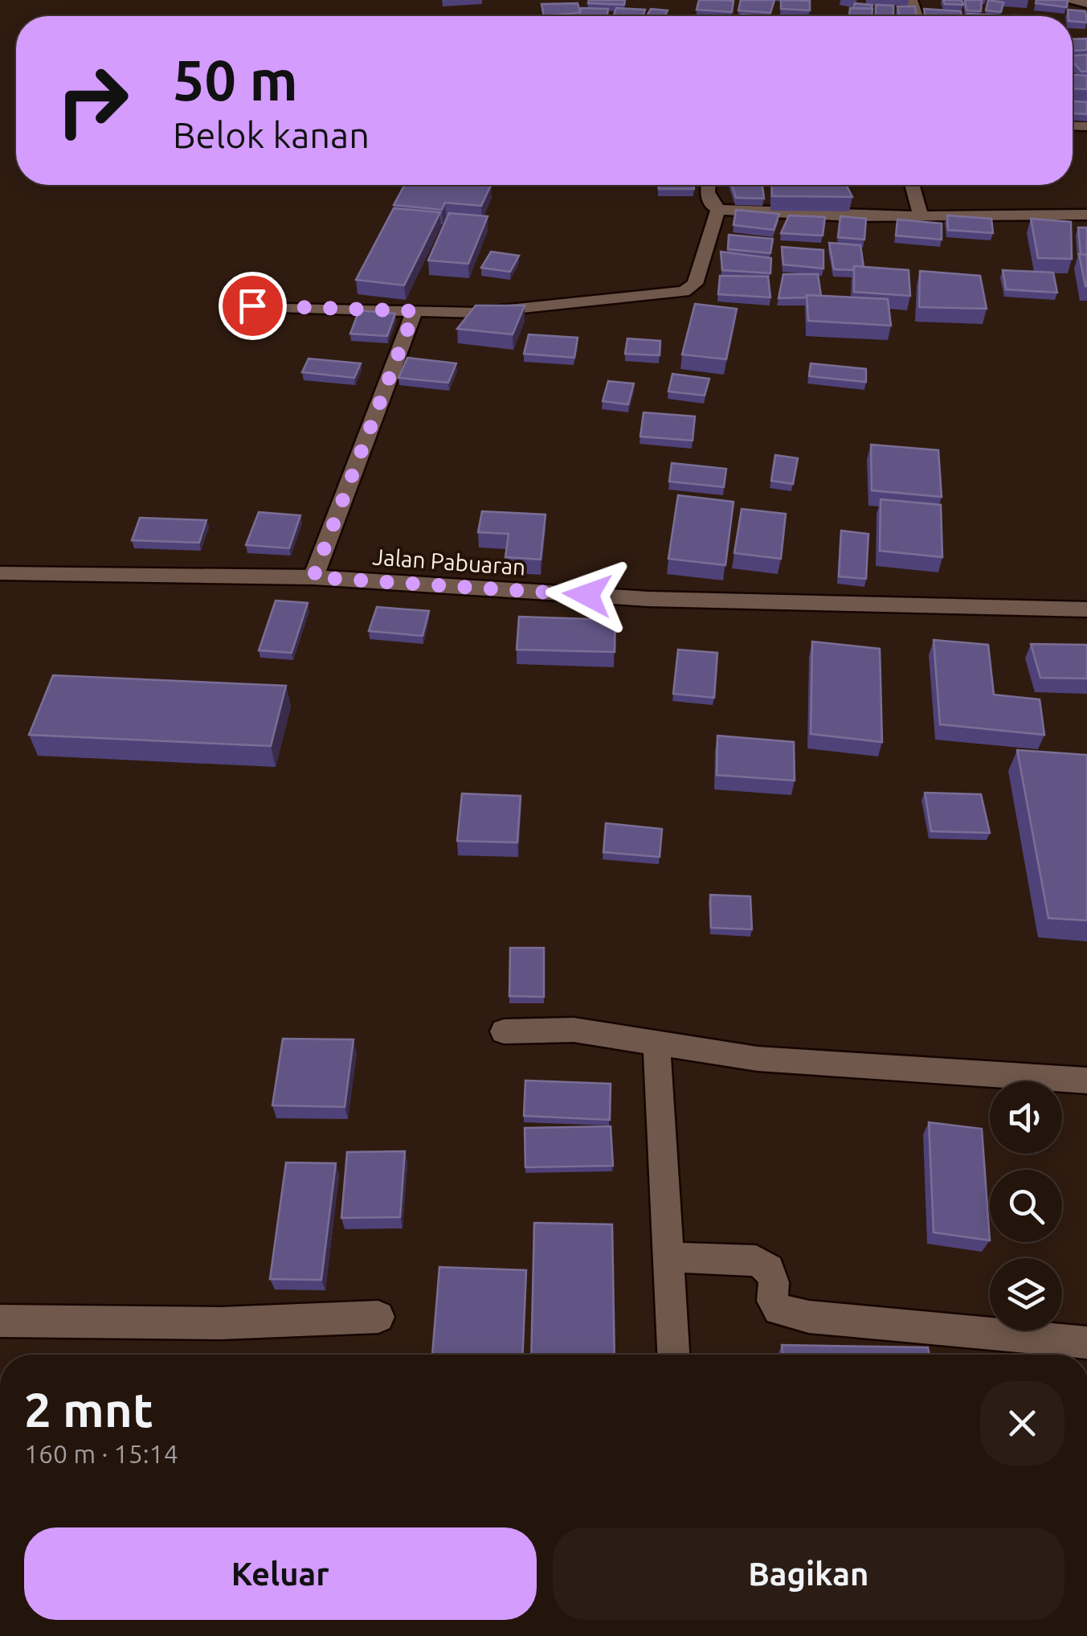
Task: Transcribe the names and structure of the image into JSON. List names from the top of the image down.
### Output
{
  "streets": {
    "street": ["Jalan Pabuaran"]
  },
  "page": {
    "turn": ["50 m", "Belok kanan"],
    "heading": ["2 mnt", "160 m · 15:14"],
    "buttons": ["Keluar", "Bagikan"]
  }
}
